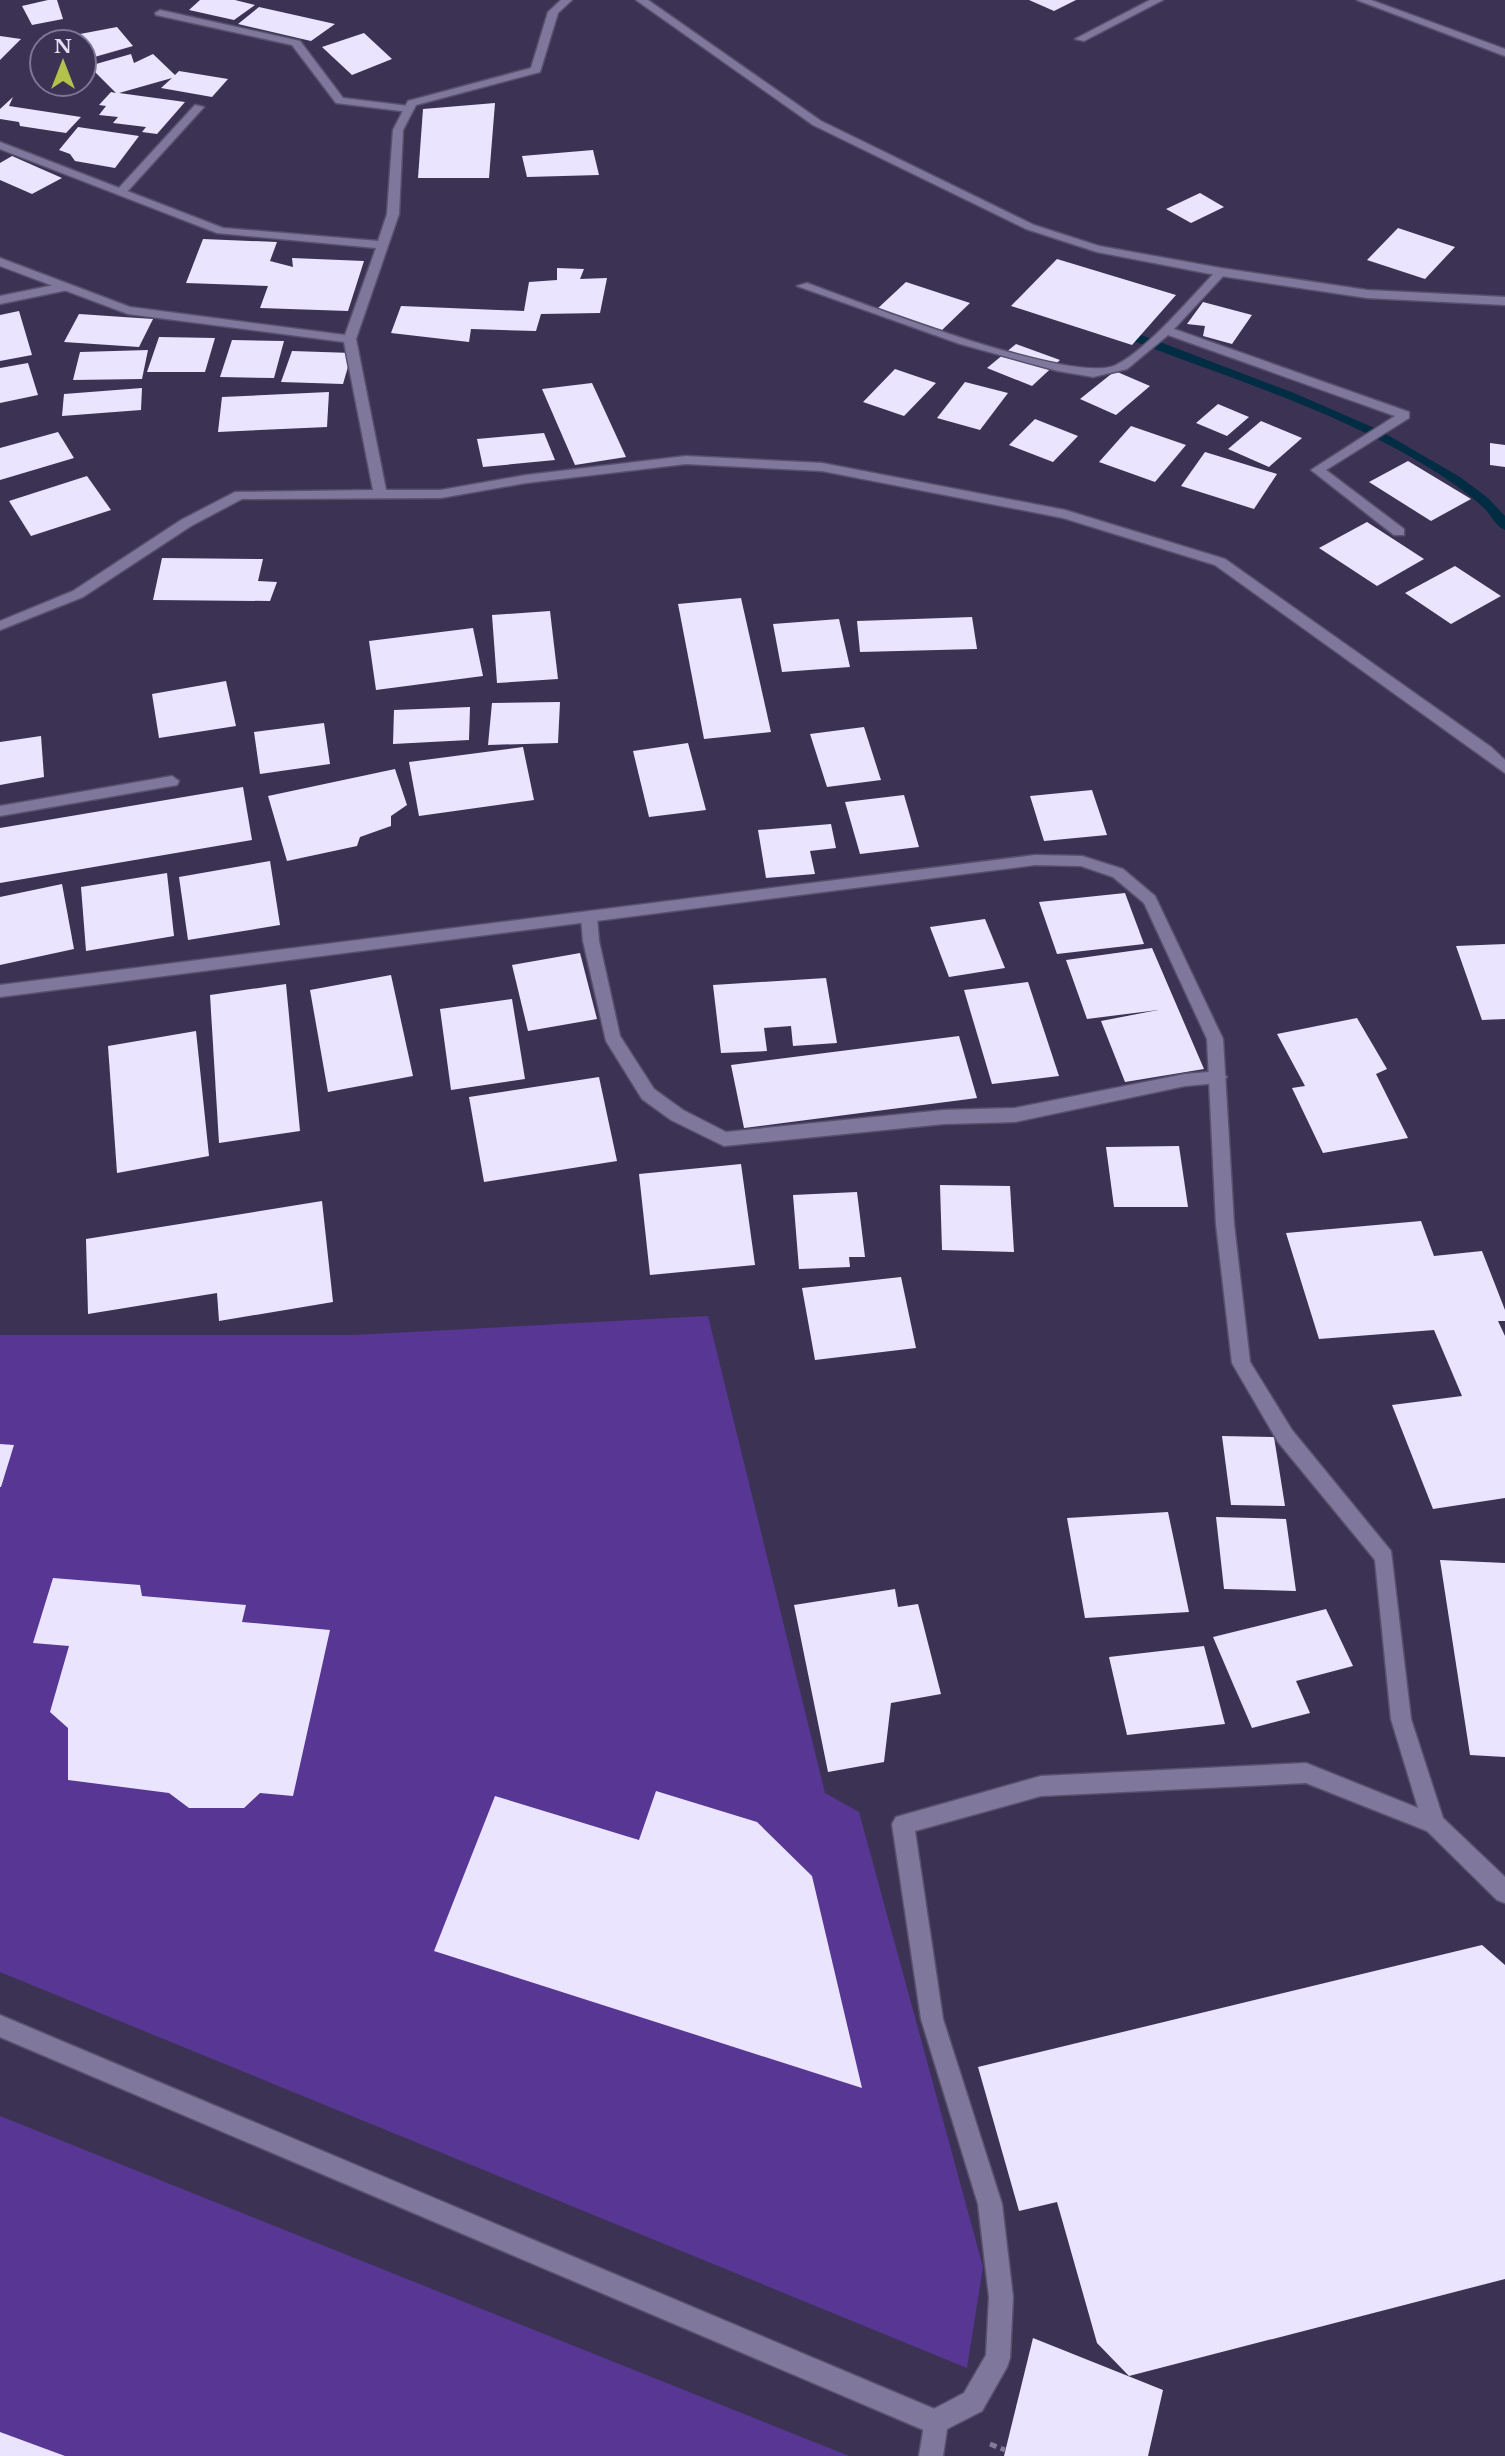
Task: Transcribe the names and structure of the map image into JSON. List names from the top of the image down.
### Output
{
  "north": "top"
}
